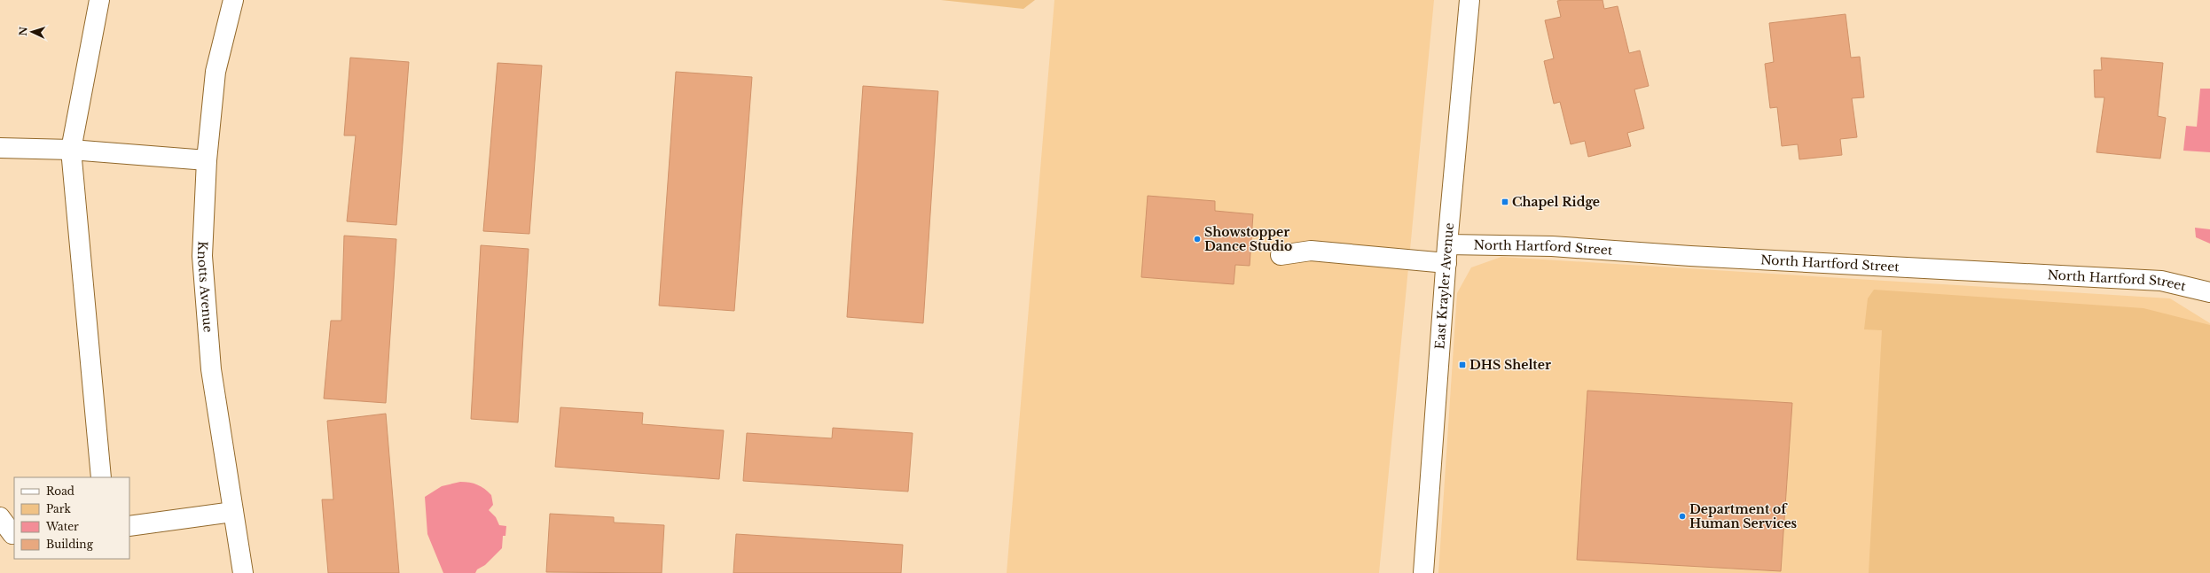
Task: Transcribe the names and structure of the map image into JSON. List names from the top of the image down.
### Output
{
  "streets": {
    "street": ["North Hartford Street", "Knotts Avenue", "East Krayler Avenue"]
  },
  "crossings": [
    ["North Hartford Street", "East Krayler Avenue"]
  ],
  "places": {
    "transit": ["Chapel Ridge", "DHS Shelter"],
    "other": ["Showstopper Dance Studio", "Department of Human Services"]
  },
  "legend": [
    "Road",
    "Park",
    "Water",
    "Building"
  ],
  "north": "left"
}
